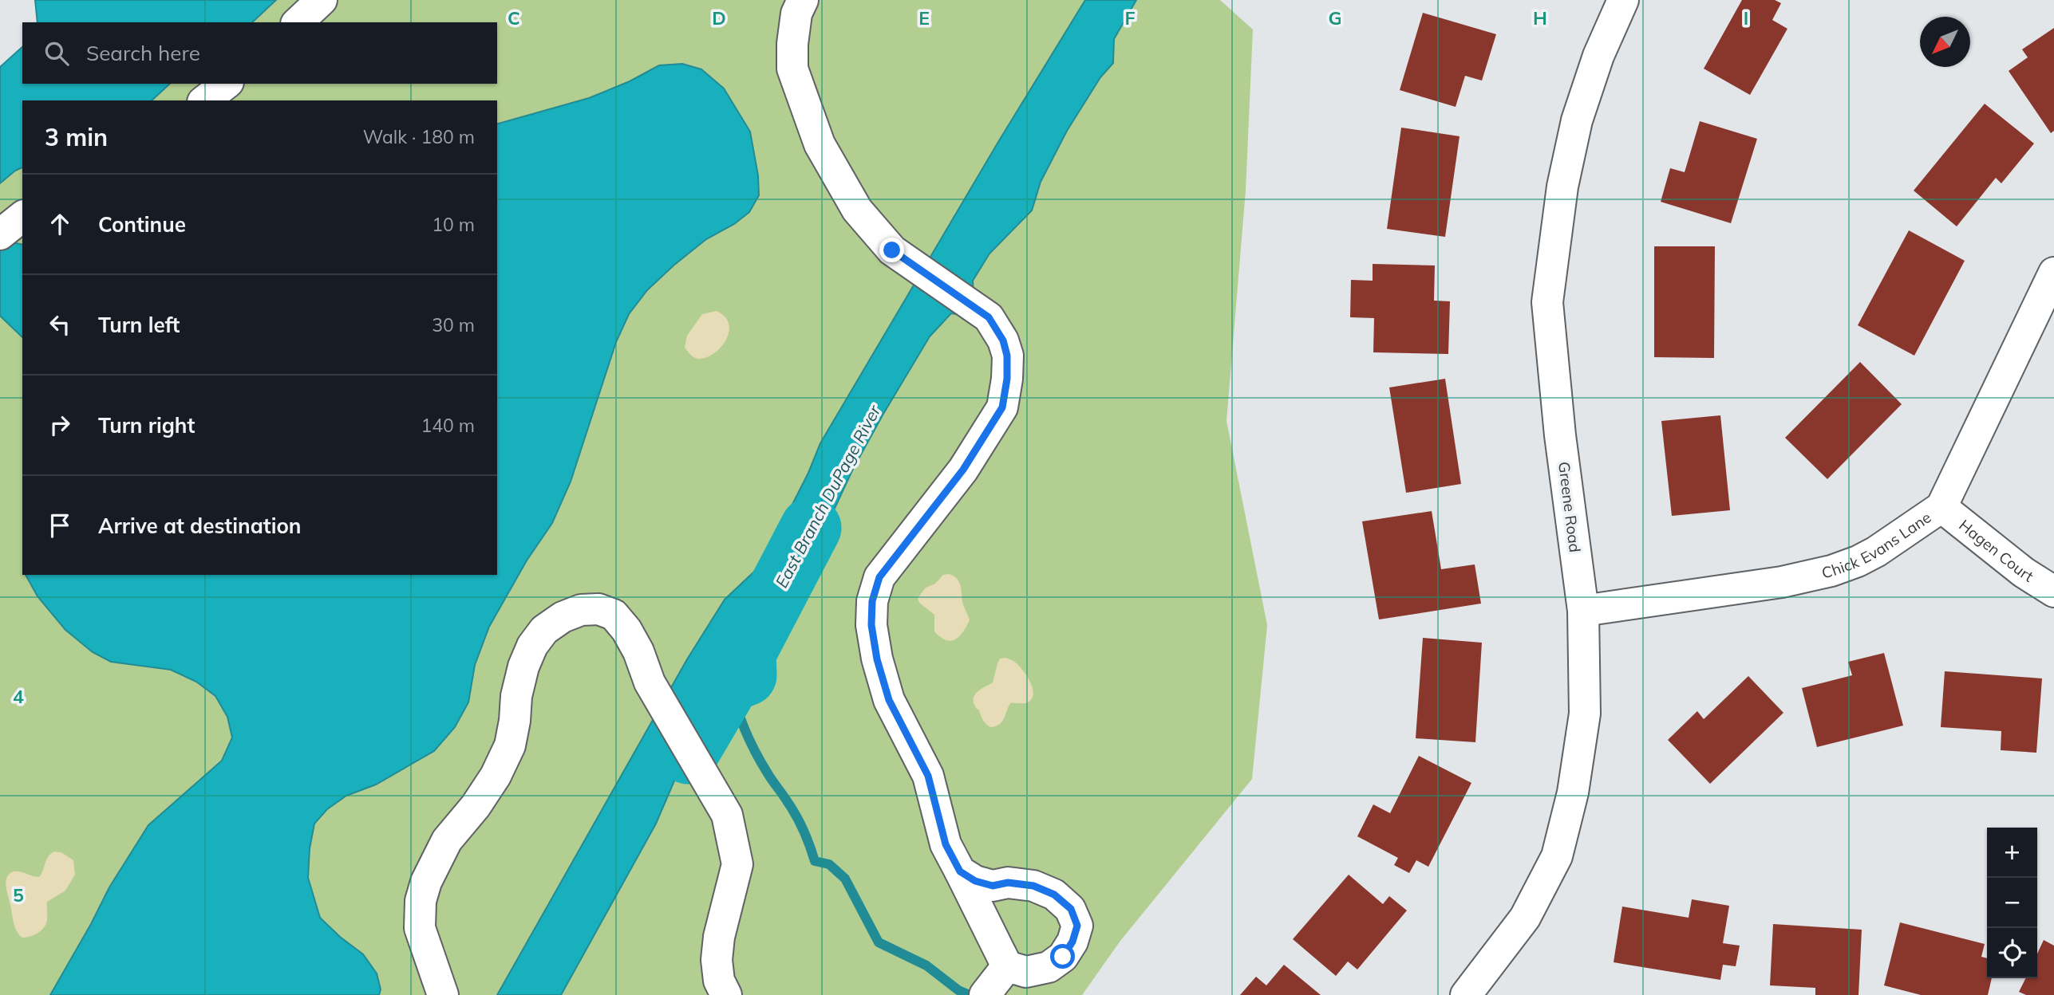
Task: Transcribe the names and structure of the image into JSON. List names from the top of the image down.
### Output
{
  "streets": {
    "street": ["Greene Road", "Chick Evans Lane", "Hagen Court"]
  },
  "crossings": [
    ["Greene Road", "Chick Evans Lane"],
    ["Chick Evans Lane", "Hagen Court"]
  ],
  "water": ["East Branch DuPage River"],
  "north": "bottom left",
  "page": {
    "search": "Search here",
    "heading": ["3 min", "Walk · 180 m"],
    "list": [
      ["Continue", "10 m"],
      ["Turn left", "30 m"],
      ["Turn right", "140 m"],
      "Arrive at destination"
    ],
    "map_buttons": ["+", "−"]
  },
  "grid": {
    "columns": [
      "C",
      "D",
      "E",
      "F",
      "G",
      "H",
      "I"
    ],
    "rows": ["4", "5"]
  }
}
